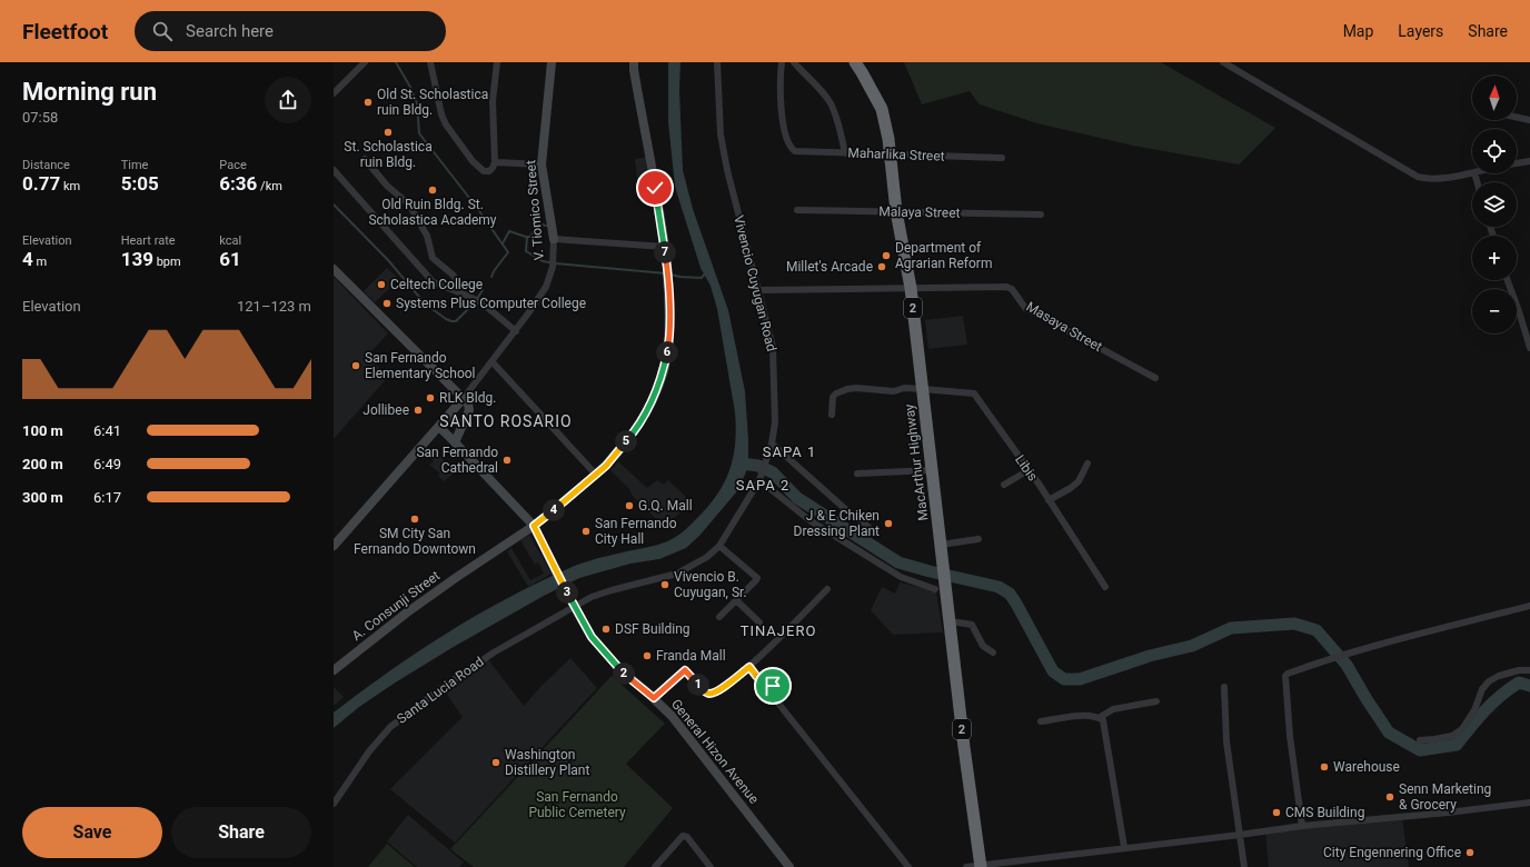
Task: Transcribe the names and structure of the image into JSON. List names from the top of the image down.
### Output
{
  "streets": {
    "highway": ["2", "MacArthur Highway"],
    "main road": ["V. Tiomico Street", "A. Consunji Street", "General Hizon Avenue"],
    "street": [
      "Maharlika Street",
      "Malaya Street",
      "Vivencio Cuyugan Road",
      "Masaya Street",
      "Libis",
      "Santa Lucia Road"
    ]
  },
  "crossings": [
    ["Maharlika Street", "MacArthur Highway"],
    ["V. Tiomico Street", "General Hizon Avenue"],
    ["Malaya Street", "MacArthur Highway"],
    ["Vivencio Cuyugan Road", "Masaya Street"],
    ["Vivencio Cuyugan Road", "Santa Lucia Road"],
    ["Vivencio Cuyugan Road", "General Hizon Avenue"],
    ["Masaya Street", "MacArthur Highway"],
    ["MacArthur Highway", "Libis"],
    ["A. Consunji Street", "General Hizon Avenue"],
    ["Santa Lucia Road", "General Hizon Avenue"]
  ],
  "districts": [
    "SANTO ROSARIO",
    "SAPA 1",
    "SAPA 2",
    "TINAJERO"
  ],
  "parks": ["San Fernando Public Cemetery"],
  "places": [
    "Old St. Scholastica ruin Bldg.",
    "St. Scholastica ruin Bldg.",
    "Old Ruin Bldg. St. Scholastica Academy",
    "Department of Agrarian Reform",
    "Millet's Arcade",
    "Celtech College",
    "Systems Plus Computer College",
    "San Fernando Elementary School",
    "RLK Bldg.",
    "Jollibee",
    "San Fernando Cathedral",
    "G.Q. Mall",
    "SM City San Fernando Downtown",
    "J & E Chiken Dressing Plant",
    "San Fernando City Hall",
    "Vivencio B. Cuyugan, Sr.",
    "DSF Building",
    "Franda Mall",
    "Washington Distillery Plant",
    "Warehouse",
    "Senn Marketing & Grocery",
    "CMS Building",
    "City Engennering Office"
  ],
  "north": "top",
  "page": {
    "header": "Fleetfoot",
    "search": "Search here",
    "nav": ["Map", "Layers", "Share"],
    "heading": ["Morning run", "07:58"],
    "map_buttons": ["+", "−"],
    "stats": [
      ["Distance", "0.77 km"],
      ["Time", "5:05"],
      ["Pace", "6:36 /km"],
      ["Elevation", "4 m"],
      ["Heart rate", "139 bpm"],
      ["kcal", "61"]
    ],
    "pins": [
      "7",
      "6",
      "5",
      "4",
      "3",
      "2",
      "1"
    ],
    "chart": ["Elevation", "121–123 m"],
    "list": [
      {
        "name": "100 m",
        "note": "6:41"
      },
      {
        "name": "200 m",
        "note": "6:49"
      },
      {
        "name": "300 m",
        "note": "6:17"
      }
    ],
    "buttons": ["Save", "Share"]
  }
}
